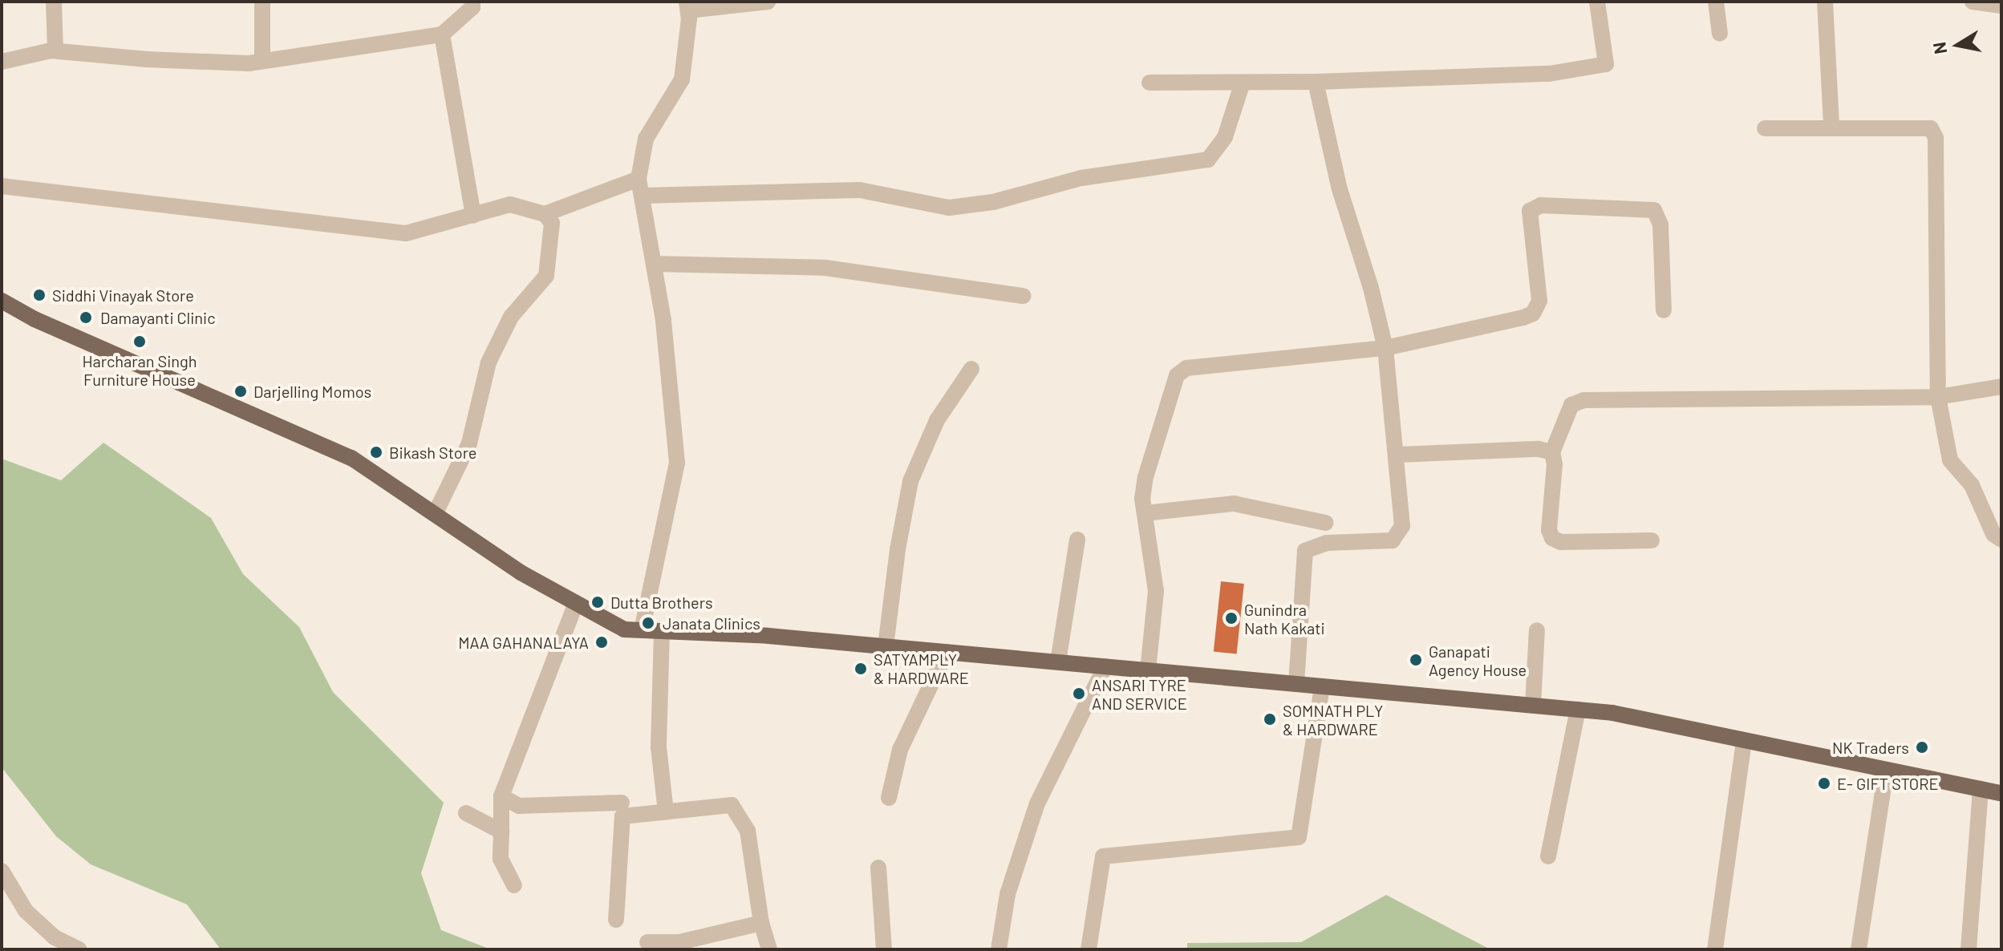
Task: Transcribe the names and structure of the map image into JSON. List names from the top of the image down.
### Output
{
  "places": [
    "Siddhi Vinayak Store",
    "Damayanti Clinic",
    "Harcharan Singh Furniture House",
    "Darjelling Momos",
    "Bikash Store",
    "Dutta Brothers",
    "Gunindra Nath Kakati",
    "Janata Clinics",
    "MAA GAHANALAYA",
    "Ganapati Agency House",
    "SATYAMPLY & HARDWARE",
    "ANSARI TYRE AND SERVICE",
    "SOMNATH PLY & HARDWARE",
    "NK Traders",
    "E- GIFT STORE"
  ],
  "north": "left"
}
